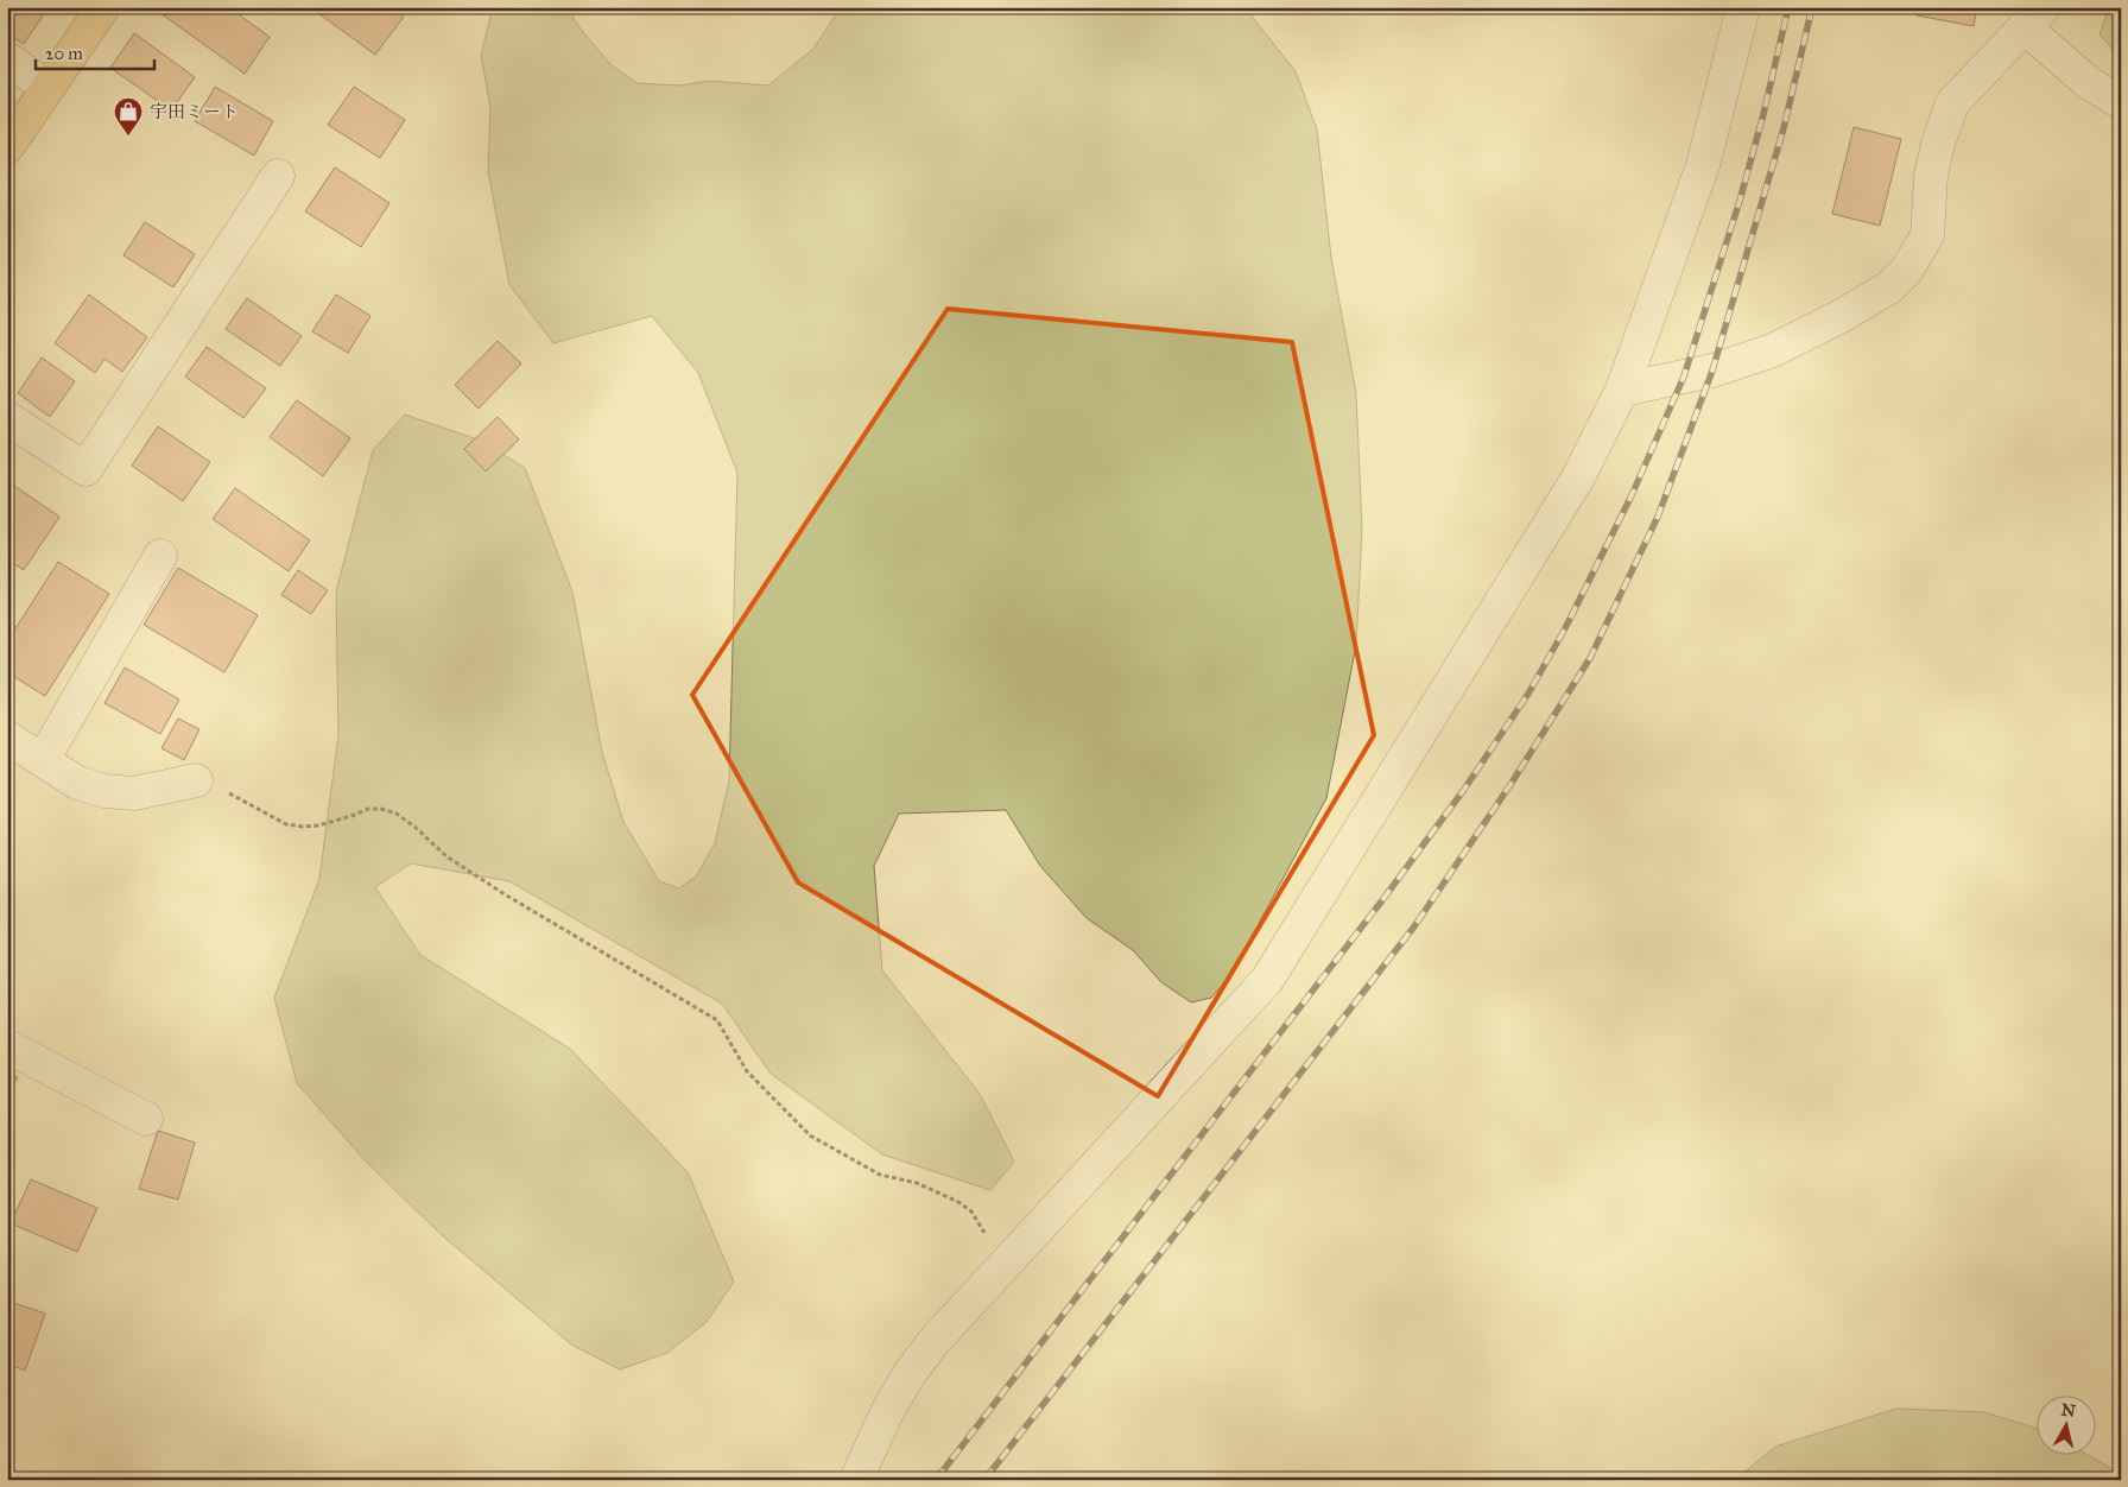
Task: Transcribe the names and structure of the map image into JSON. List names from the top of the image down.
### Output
{
  "places": {
    "shop": ["宇田ミート"]
  },
  "scale_bar": "20 m",
  "north": "top"
}
